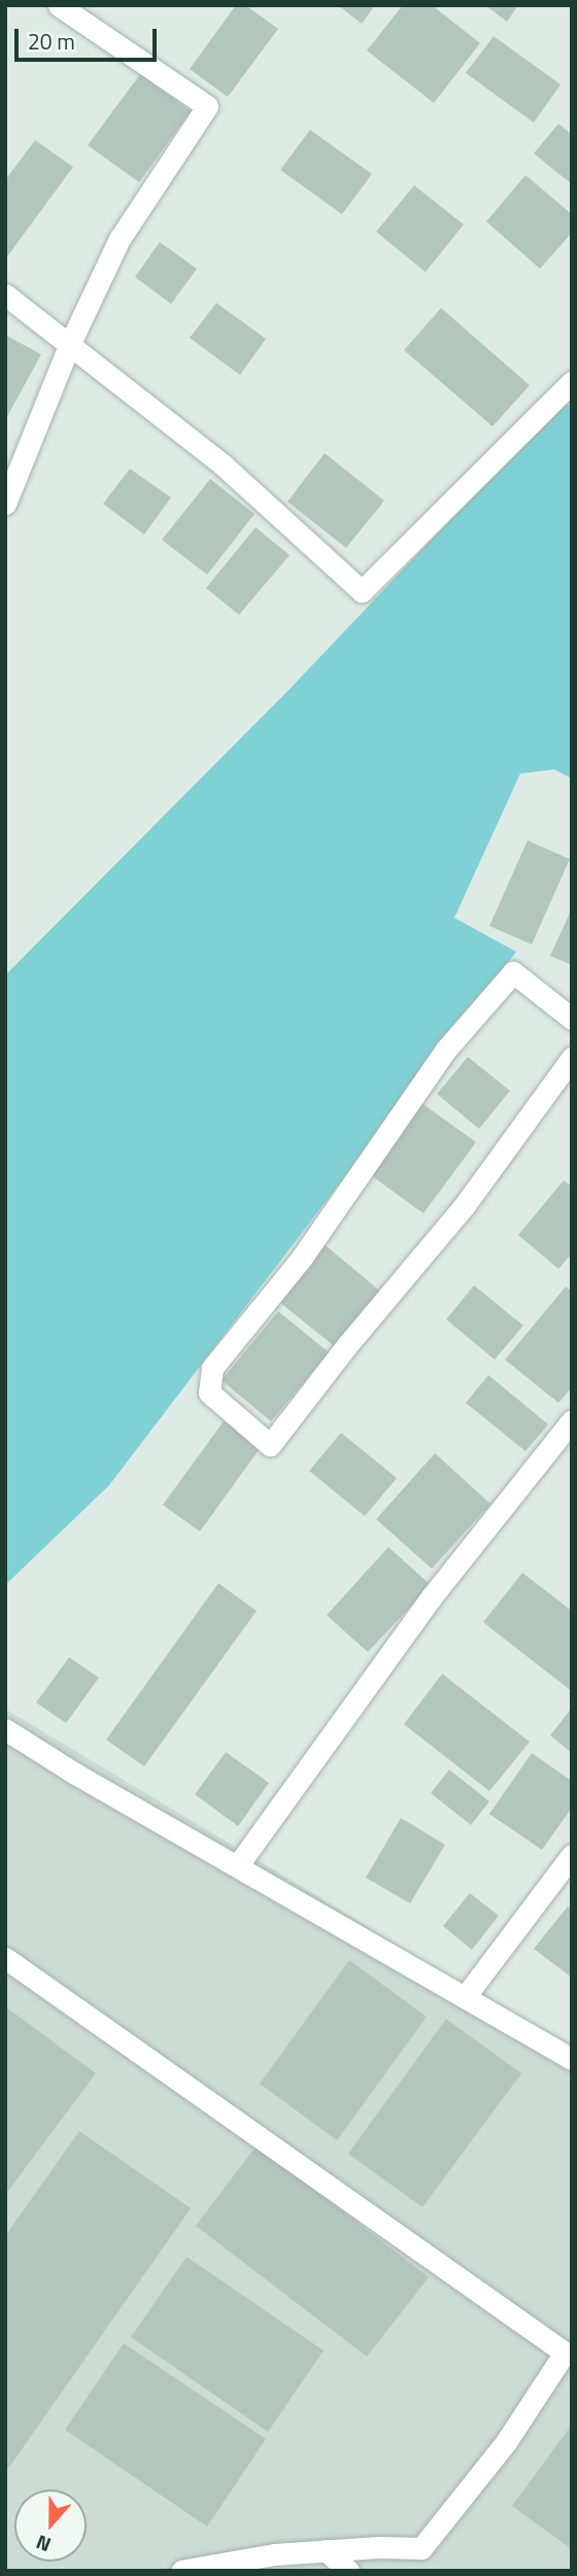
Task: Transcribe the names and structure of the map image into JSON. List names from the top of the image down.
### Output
{
  "scale_bar": "20 m",
  "north": "bottom"
}
